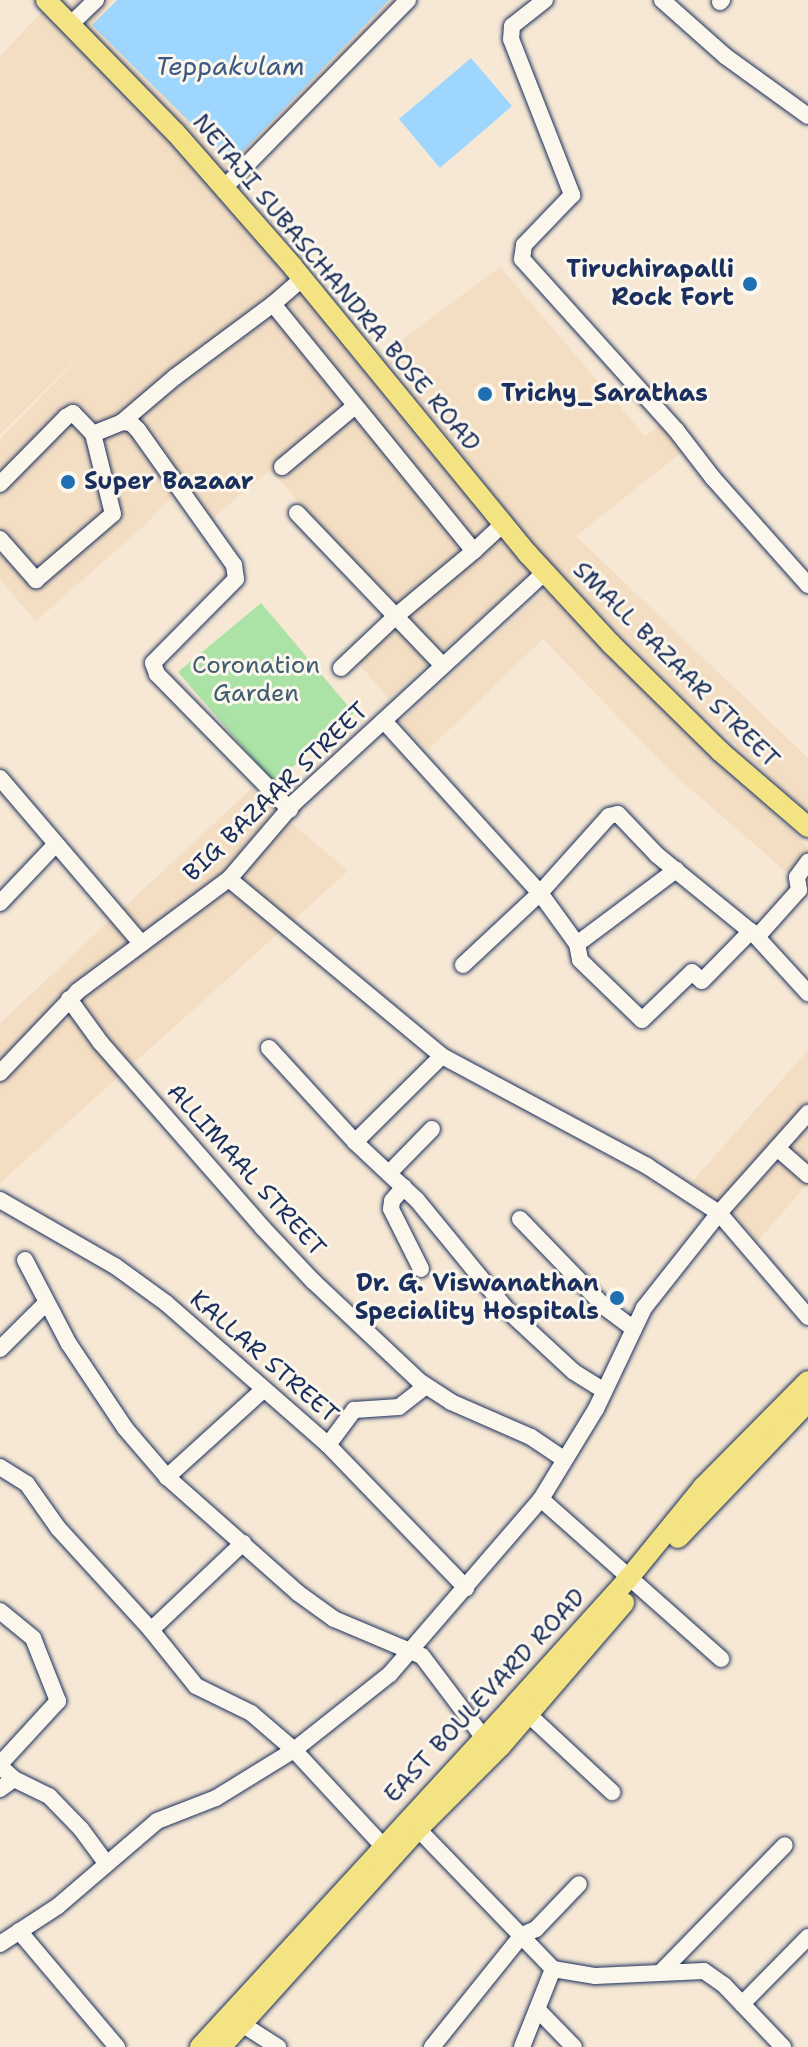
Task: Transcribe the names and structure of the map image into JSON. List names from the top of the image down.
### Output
{
  "streets": {
    "main road": ["NETAJI SUBASCHANDRA BOSE ROAD", "SMALL BAZAAR STREET", "EAST BOULEVARD ROAD"],
    "street": ["BIG BAZAAR STREET", "ALLIMAAL STREET", "KALLAR STREET"]
  },
  "crossings": [
    ["NETAJI SUBASCHANDRA BOSE ROAD", "SMALL BAZAAR STREET"],
    ["NETAJI SUBASCHANDRA BOSE ROAD", "BIG BAZAAR STREET"],
    ["SMALL BAZAAR STREET", "BIG BAZAAR STREET"],
    ["BIG BAZAAR STREET", "ALLIMAAL STREET"]
  ],
  "water": ["Teppakulam"],
  "parks": ["Coronation Garden"],
  "places": [
    "Tiruchirapalli Rock Fort",
    "Trichy_Sarathas",
    "Super Bazaar",
    "Dr. G. Viswanathan Speciality Hospitals"
  ]
}
